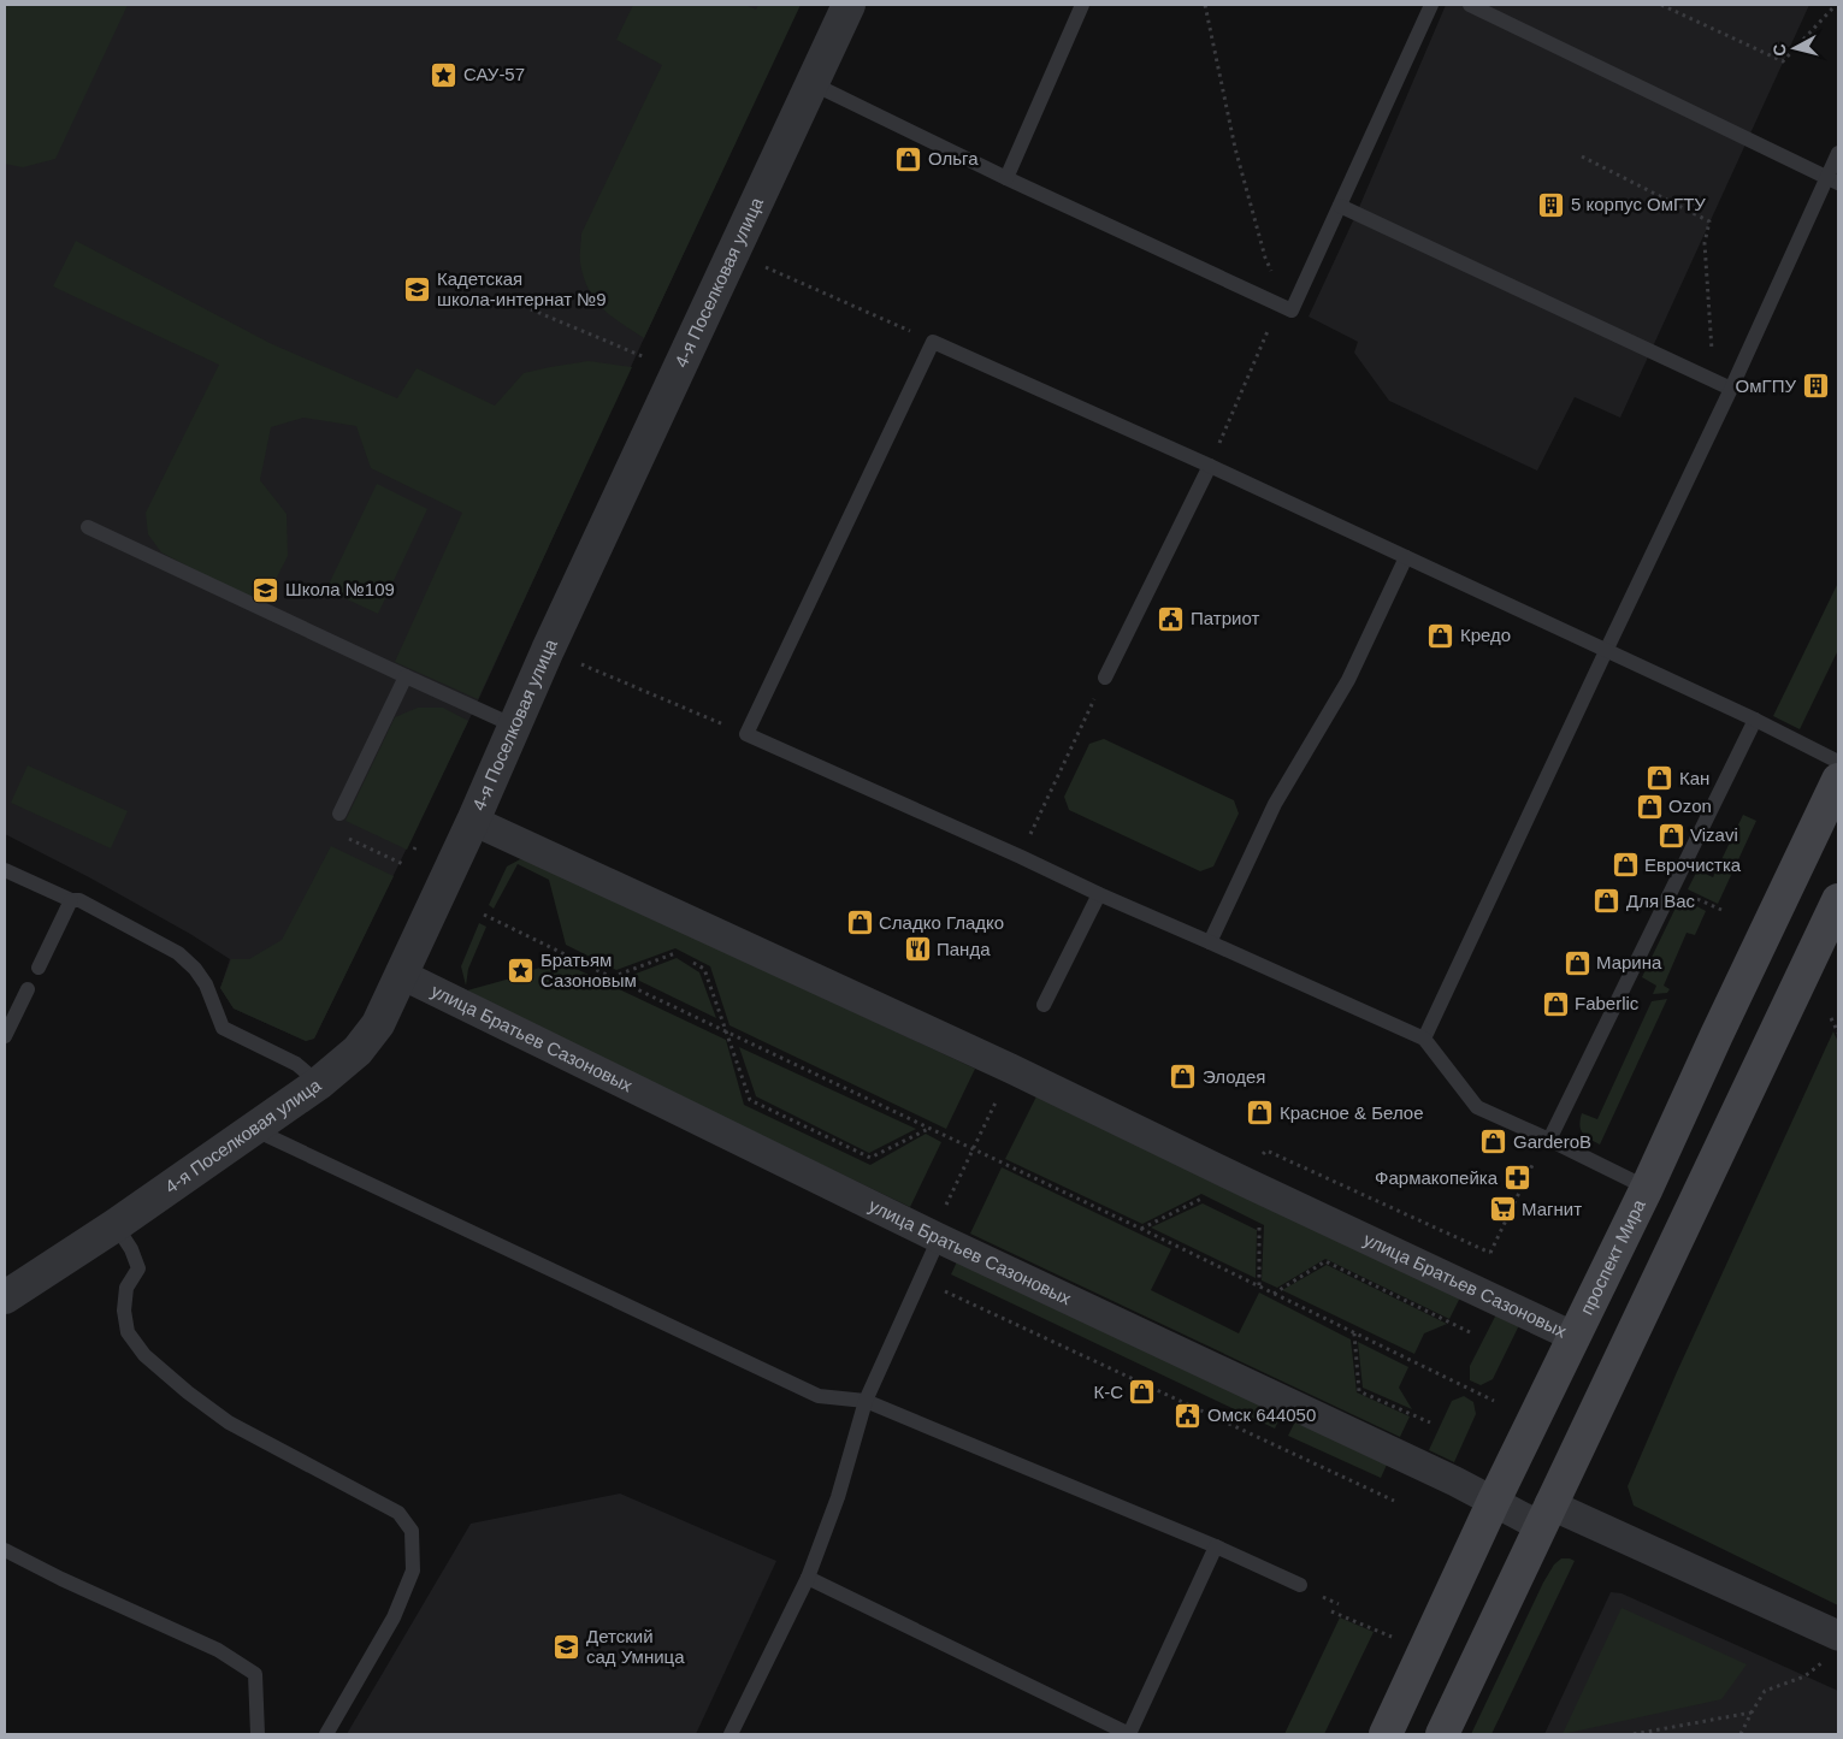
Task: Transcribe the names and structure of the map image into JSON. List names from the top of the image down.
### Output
{
  "streets": {
    "main road": ["проспект Мира"],
    "street": ["4-я Поселковая улица", "улица Братьев Сазоновых"]
  },
  "crossings": [
    ["4-я Поселковая улица", "улица Братьев Сазоновых"],
    ["улица Братьев Сазоновых", "проспект Мира"]
  ],
  "places": {
    "place": ["САУ-57", "Братьям Сазоновым"],
    "shop": [
      "Ольга",
      "Кредо",
      "Кан",
      "Ozon",
      "Vizavi",
      "Еврочистка",
      "Для Вас",
      "Сладко Гладко",
      "Марина",
      "Faberlic",
      "Элодея",
      "Красное & Белое",
      "GarderoB",
      "К-С"
    ],
    "building": ["5 корпус ОмГТУ", "ОмГПУ"],
    "school or university": ["Кадетская школа-интернат №9", "Школа №109", "Детский сад Умница"],
    "public building": ["Патриот", "Омск 644050"],
    "restaurant": ["Панда"],
    "pharmacy": ["Фармакопейка"],
    "supermarket": ["Магнит"]
  },
  "north": "left"
}
